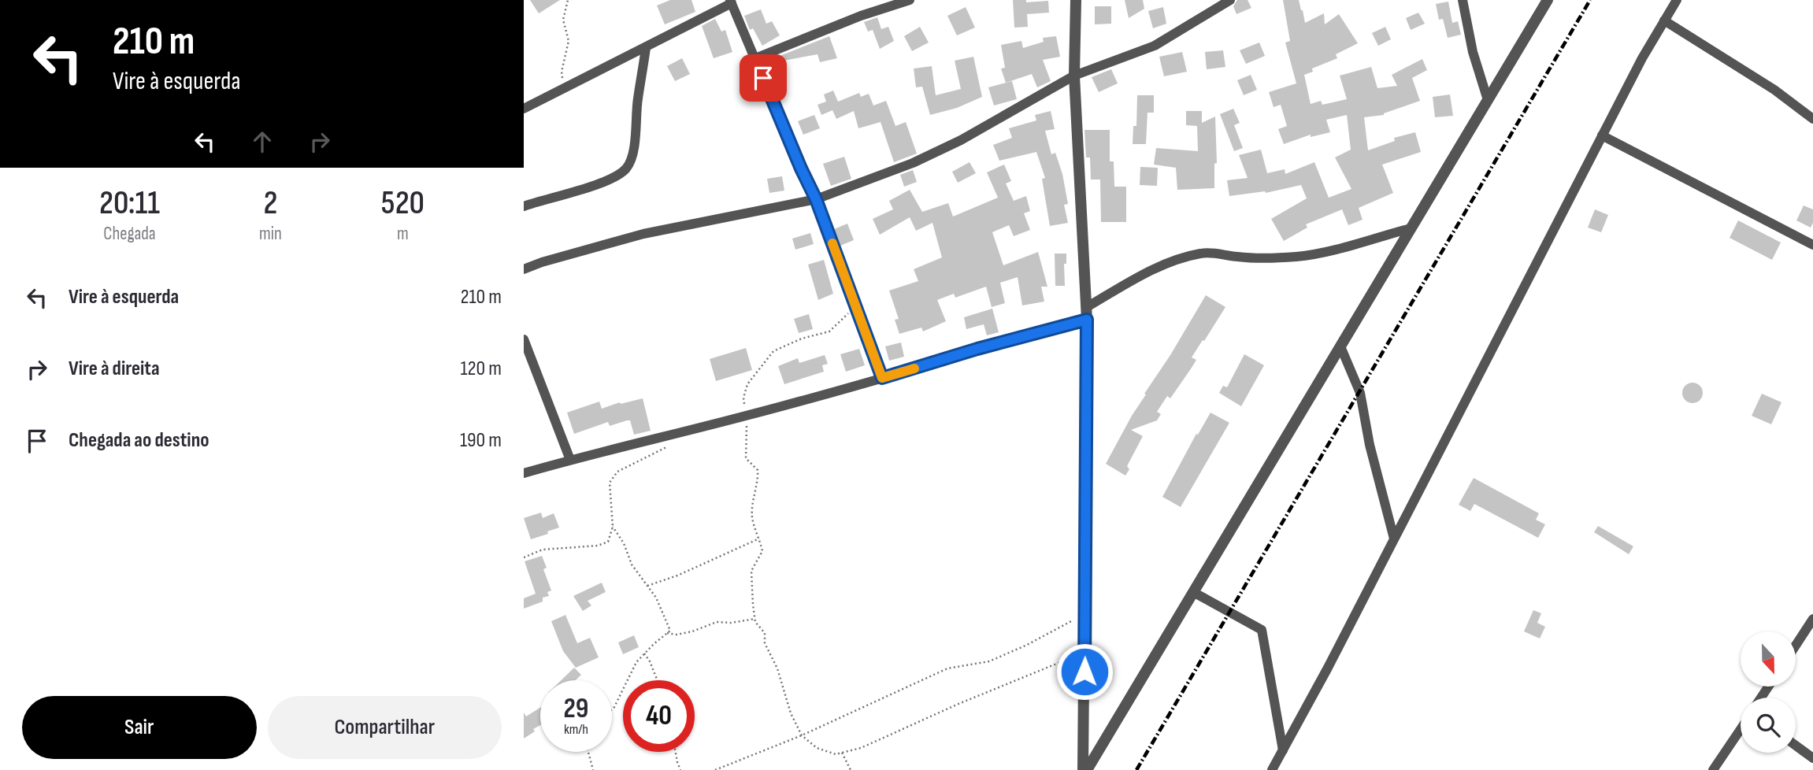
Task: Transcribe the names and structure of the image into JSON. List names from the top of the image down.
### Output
{
  "north": "bottom",
  "page": {
    "turn": ["210 m", "Vire à esquerda"],
    "eta": [
      "20:11",
      "Chegada",
      "2",
      "min",
      "520",
      "m"
    ],
    "list": [
      {
        "name": "Vire à esquerda",
        "value": "210 m"
      },
      {
        "name": "Vire à direita",
        "value": "120 m"
      },
      {
        "name": "Chegada ao destino",
        "value": "190 m"
      }
    ],
    "speed": "29 km/h",
    "limit": "40",
    "buttons": ["Sair", "Compartilhar"]
  }
}
